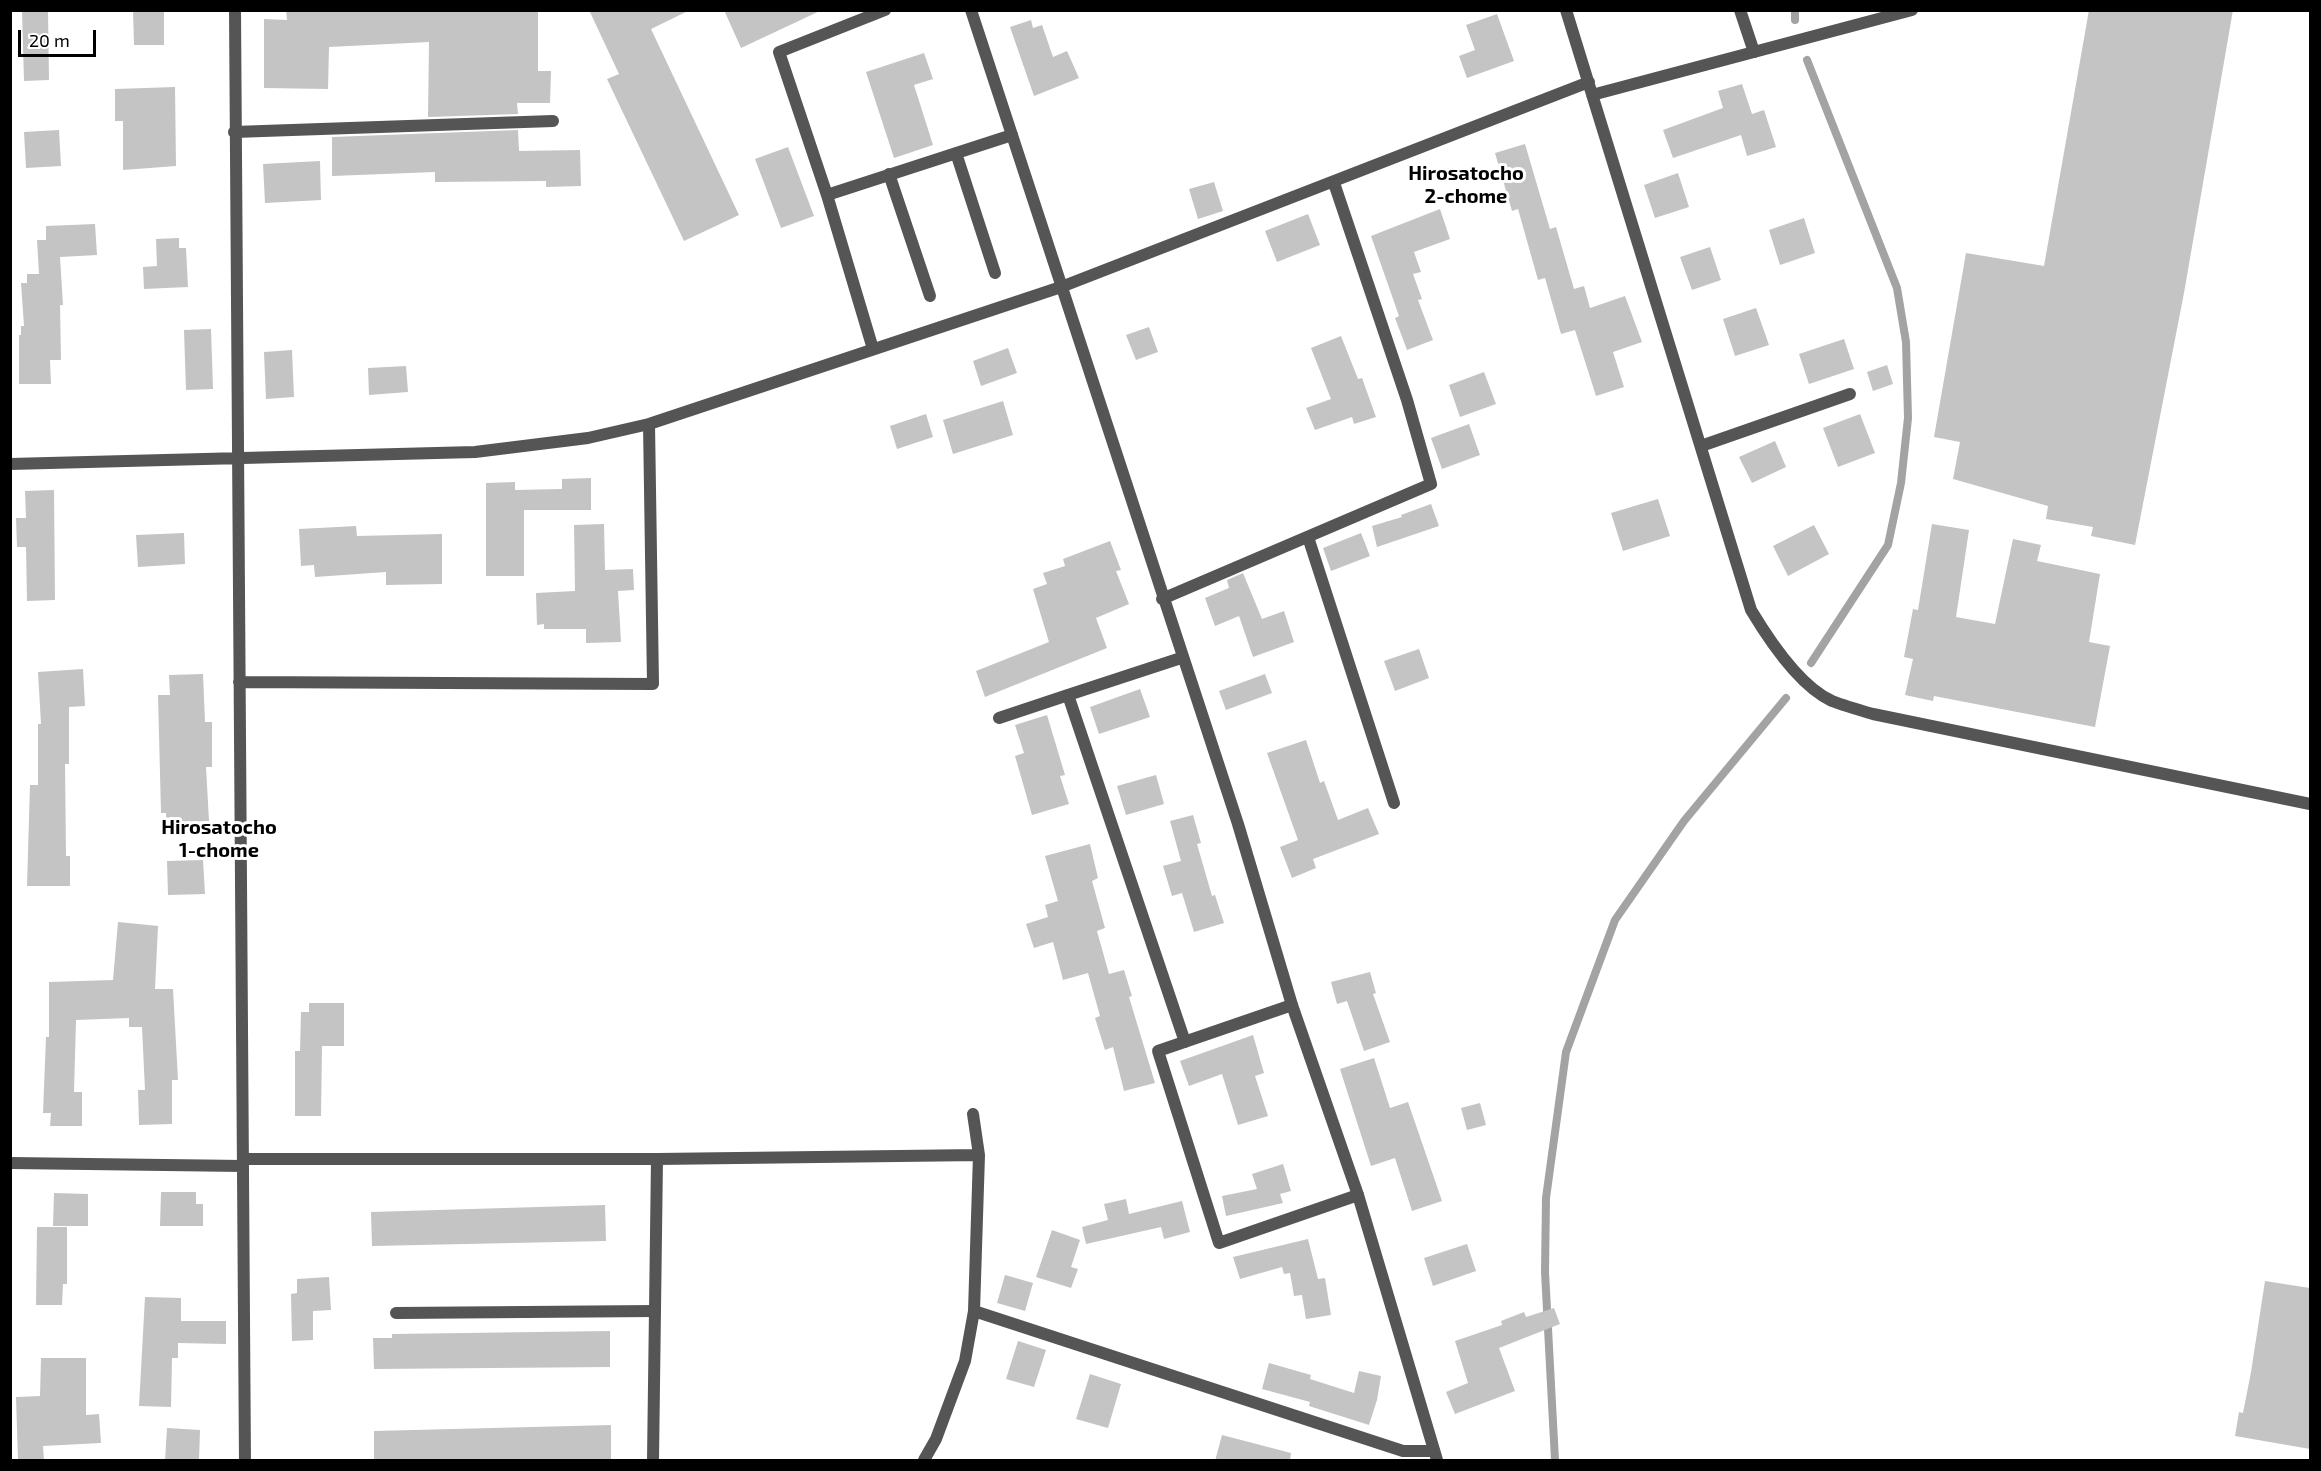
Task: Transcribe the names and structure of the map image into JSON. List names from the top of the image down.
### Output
{
  "districts": ["Hirosatocho 2-chome", "Hirosatocho 1-chome"],
  "scale_bar": "20 m"
}
